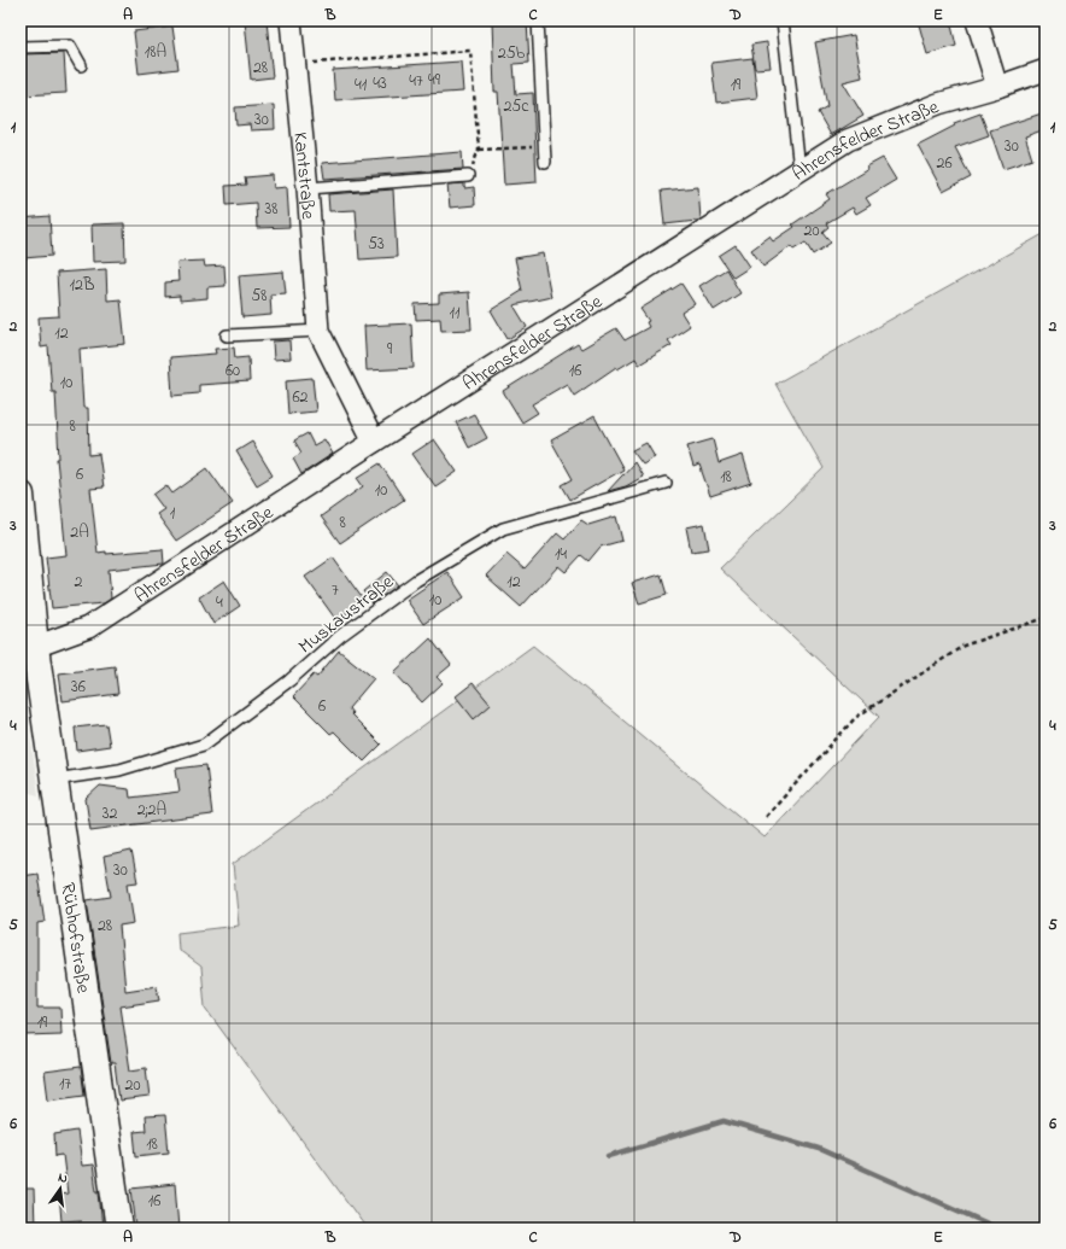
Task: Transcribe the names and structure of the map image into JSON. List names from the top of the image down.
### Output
{
  "streets": {
    "street": ["Ahrensfelder Straße", "Kantstraße", "Rübhofstraße"],
    "lane": ["Muskaustraße"]
  },
  "crossings": [
    ["Ahrensfelder Straße", "Kantstraße"],
    ["Ahrensfelder Straße", "Rübhofstraße"],
    ["Muskaustraße", "Rübhofstraße"]
  ],
  "house_numbers": [
    "18A",
    "25b",
    "28",
    "49",
    "47",
    "43",
    "41",
    "19",
    "25c",
    "30",
    "30",
    "26",
    "38",
    "20",
    "53",
    "12B",
    "58",
    "11",
    "12",
    "9",
    "60",
    "16",
    "10",
    "62",
    "8",
    "6",
    "18",
    "10",
    "1",
    "8",
    "2A",
    "14",
    "2",
    "12",
    "7",
    "10",
    "4",
    "36",
    "6",
    "2;2A",
    "32",
    "30",
    "28",
    "19",
    "17",
    "20",
    "18",
    "16"
  ],
  "north": "top",
  "grid": {
    "columns": [
      "A",
      "B",
      "C",
      "D",
      "E"
    ],
    "rows": [
      "1",
      "2",
      "3",
      "4",
      "5",
      "6"
    ]
  }
}
